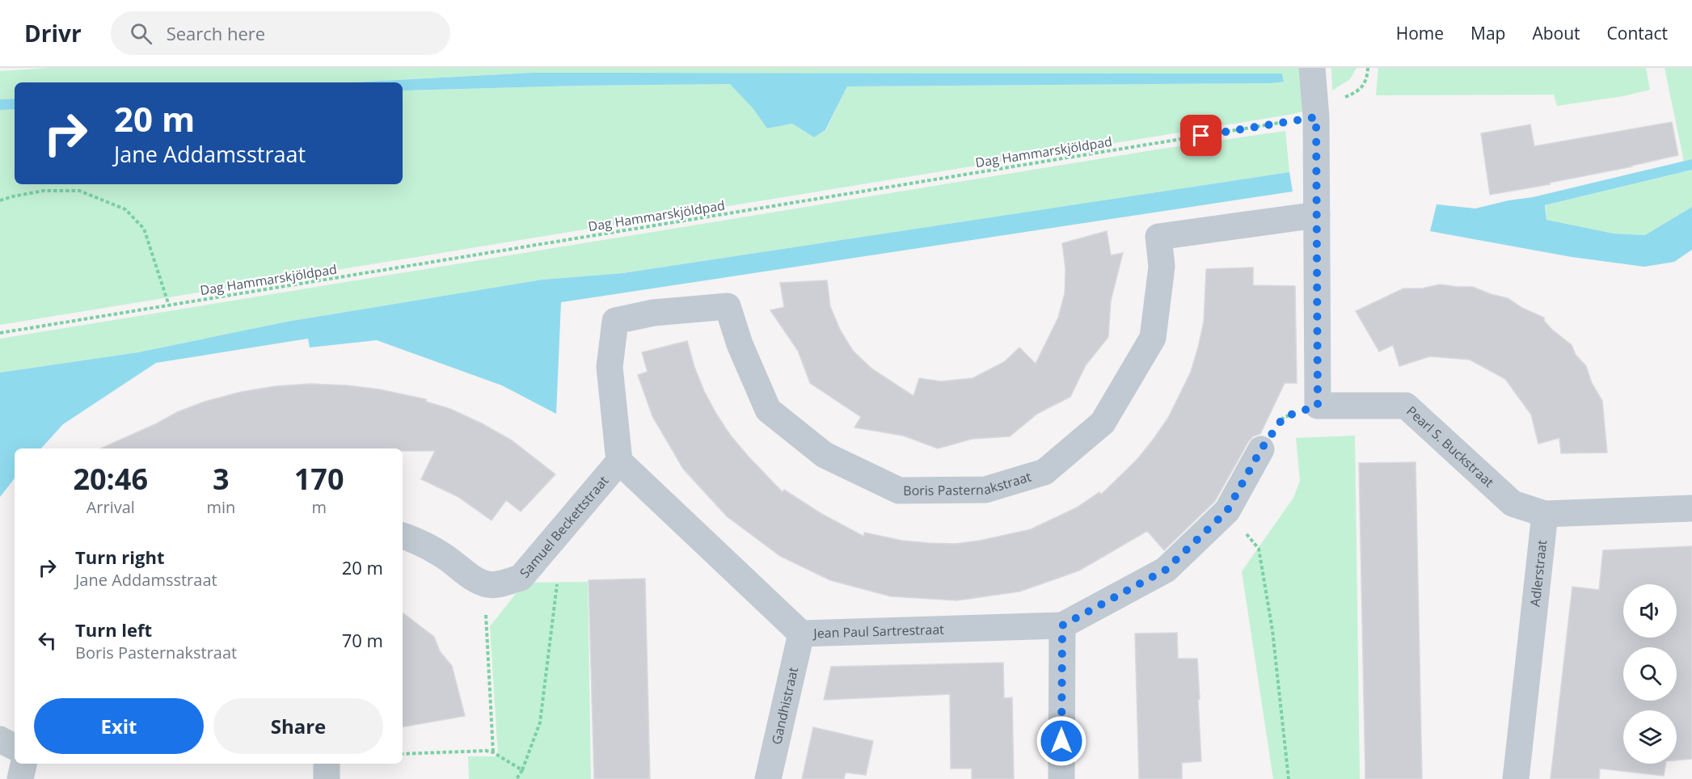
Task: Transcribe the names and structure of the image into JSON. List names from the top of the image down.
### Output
{
  "streets": {
    "street": [
      "Pearl S. Buckstraat",
      "Boris Pasternakstraat",
      "Samuel Beckettstraat",
      "Adlerstraat",
      "Jean Paul Sartrestraat",
      "Gandhistraat"
    ],
    "path": ["Dag Hammarskjöldpad"]
  },
  "crossings": [
    ["Pearl S. Buckstraat", "Adlerstraat"],
    ["Boris Pasternakstraat", "Samuel Beckettstraat"],
    ["Boris Pasternakstraat", "Jean Paul Sartrestraat"],
    ["Samuel Beckettstraat", "Jean Paul Sartrestraat"],
    ["Jean Paul Sartrestraat", "Gandhistraat"]
  ],
  "page": {
    "header": "Drivr",
    "search": "Search here",
    "nav": [
      "Home",
      "Map",
      "About",
      "Contact"
    ],
    "turn": ["20 m", "Jane Addamsstraat"],
    "eta": [
      "20:46",
      "Arrival",
      "3",
      "min",
      "170",
      "m"
    ],
    "list": [
      {
        "name": "Turn right",
        "note": "Jane Addamsstraat",
        "value": "20 m"
      },
      {
        "name": "Turn left",
        "note": "Boris Pasternakstraat",
        "value": "70 m"
      }
    ],
    "buttons": ["Exit", "Share"]
  }
}
